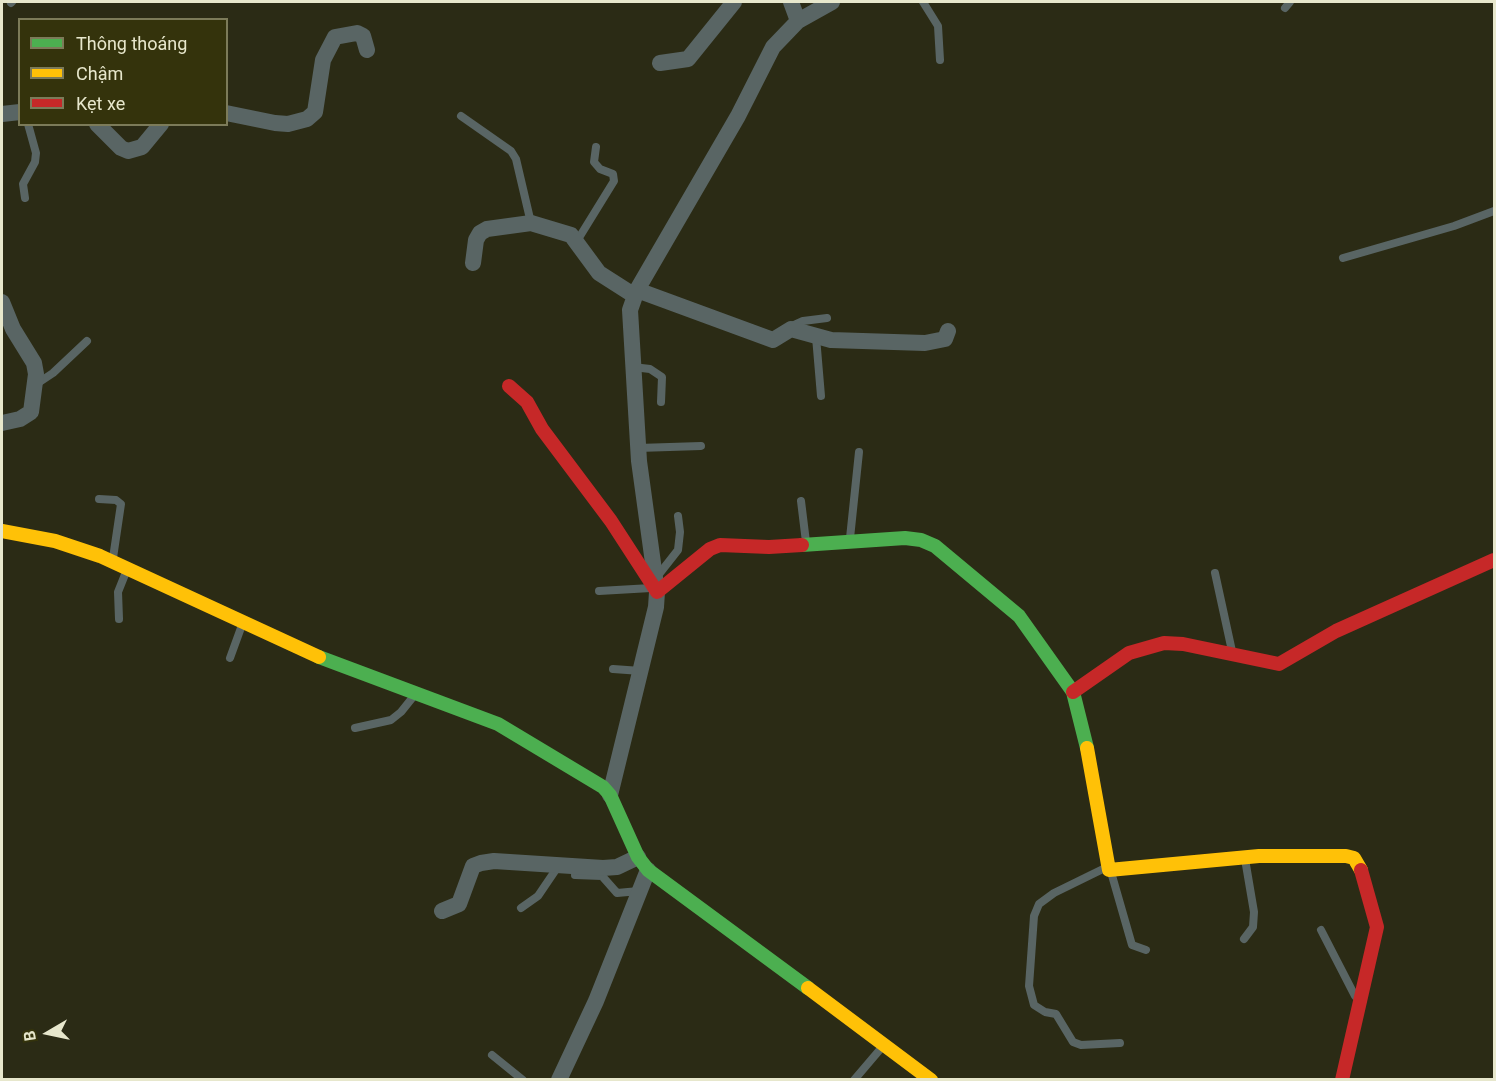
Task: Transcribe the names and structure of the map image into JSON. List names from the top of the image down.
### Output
{
  "legend": ["Thông thoáng", "Chậm", "Kẹt xe"],
  "north": "left"
}
